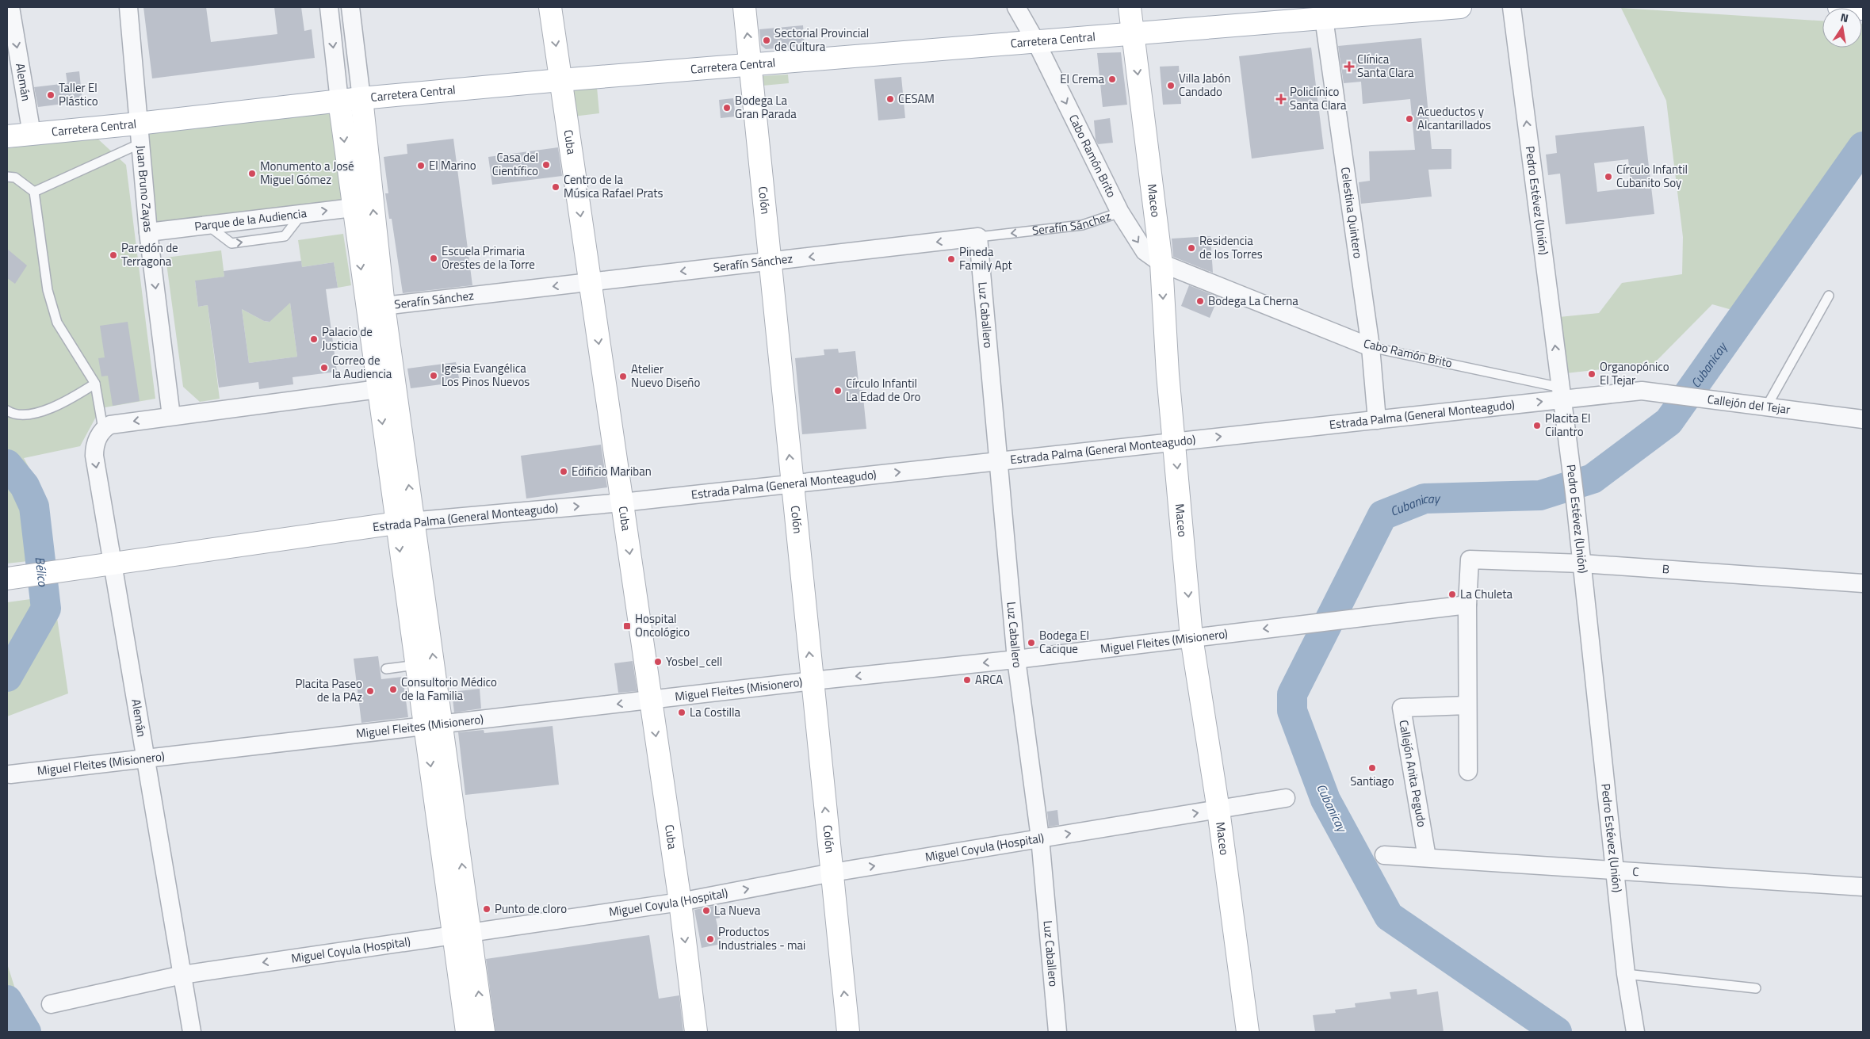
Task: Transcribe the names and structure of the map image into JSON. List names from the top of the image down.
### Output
{
  "streets": {
    "main road": [
      "Carretera Central",
      "Cuba",
      "Colón",
      "Maceo",
      "Estrada Palma (General Monteagudo)"
    ],
    "street": [
      "Alemán",
      "Cabo Ramón Brito",
      "Juan Bruno Zayas",
      "Pedro Estévez (Unión)",
      "Celestina Quintero",
      "Parque de la Audiencia",
      "Serafín Sánchez",
      "Luz Caballero",
      "Callejón del Tejar",
      "B",
      "Miguel Fleites (Misionero)",
      "Callejón Anita Pegudo",
      "Miguel Coyula (Hospital)",
      "C"
    ]
  },
  "crossings": [
    ["Carretera Central", "Alemán"],
    ["Carretera Central", "Cuba"],
    ["Carretera Central", "Cabo Ramón Brito"],
    ["Carretera Central", "Juan Bruno Zayas"],
    ["Carretera Central", "Colón"],
    ["Carretera Central", "Maceo"],
    ["Carretera Central", "Celestina Quintero"],
    ["Alemán", "Estrada Palma (General Monteagudo)"],
    ["Alemán", "Miguel Fleites (Misionero)"],
    ["Alemán", "Miguel Coyula (Hospital)"],
    ["Cuba", "Serafín Sánchez"],
    ["Cuba", "Estrada Palma (General Monteagudo)"],
    ["Cuba", "Miguel Fleites (Misionero)"],
    ["Cuba", "Miguel Coyula (Hospital)"],
    ["Cabo Ramón Brito", "Maceo"],
    ["Cabo Ramón Brito", "Pedro Estévez (Unión)"],
    ["Cabo Ramón Brito", "Celestina Quintero"],
    ["Cabo Ramón Brito", "Serafín Sánchez"],
    ["Cabo Ramón Brito", "Callejón del Tejar"],
    ["Cabo Ramón Brito", "Estrada Palma (General Monteagudo)"],
    ["Juan Bruno Zayas", "Parque de la Audiencia"],
    ["Colón", "Serafín Sánchez"],
    ["Colón", "Estrada Palma (General Monteagudo)"],
    ["Colón", "Miguel Fleites (Misionero)"],
    ["Colón", "Miguel Coyula (Hospital)"],
    ["Maceo", "Estrada Palma (General Monteagudo)"],
    ["Maceo", "Miguel Fleites (Misionero)"],
    ["Maceo", "Miguel Coyula (Hospital)"],
    ["Pedro Estévez (Unión)", "Callejón del Tejar"],
    ["Pedro Estévez (Unión)", "Estrada Palma (General Monteagudo)"],
    ["Pedro Estévez (Unión)", "B"],
    ["Pedro Estévez (Unión)", "C"],
    ["Celestina Quintero", "Estrada Palma (General Monteagudo)"],
    ["Serafín Sánchez", "Luz Caballero"],
    ["Luz Caballero", "Estrada Palma (General Monteagudo)"],
    ["Luz Caballero", "Miguel Fleites (Misionero)"],
    ["Luz Caballero", "Miguel Coyula (Hospital)"],
    ["Callejón del Tejar", "Estrada Palma (General Monteagudo)"],
    ["B", "Miguel Fleites (Misionero)"],
    ["Callejón Anita Pegudo", "C"]
  ],
  "one_way": [
    "Alemán",
    "Cuba",
    "Cabo Ramón Brito",
    "Juan Bruno Zayas",
    "Colón",
    "Maceo",
    "Pedro Estévez (Unión)",
    "Parque de la Audiencia",
    "Serafín Sánchez",
    "Estrada Palma (General Monteagudo)",
    "Miguel Fleites (Misionero)"
  ],
  "water": ["Cubanicay", "Bélico"],
  "places": {
    "other": [
      "Sectorial Provincial de Cultura",
      "El Crema",
      "Villa Jabón Candado",
      "Taller El Plástico",
      "CESAM",
      "Bodega La Gran Parada",
      "Acueductos y Alcantarillados",
      "Casa del Científico",
      "El Marino",
      "Monumento a José Miguel Gómez",
      "Círculo Infantil Cubanito Soy",
      "Centro de la Música Rafael Prats",
      "Residencia de los Torres",
      "Paredón de Terragona",
      "Escuela Primaria Orestes de la Torre",
      "Pineda Family Apt",
      "Bodega La Cherna",
      "Palacio de Justicia",
      "Correo de la Audiencia",
      "Organopónico El Tejar",
      "Igesia Evangélica Los Pinos Nuevos",
      "Atelier Nuevo Diseño",
      "Círculo Infantil La Edad de Oro",
      "Placita El Cilantro",
      "Edificio Mariban",
      "La Chuleta",
      "Bodega El Cacique",
      "Yosbel_cell",
      "ARCA",
      "Consultorio Médico de la Familia",
      "Placita Paseo de la PAz",
      "La Costilla",
      "Santiago",
      "Punto de cloro",
      "La Nueva",
      "Productos Industriales - mai"
    ],
    "health": ["Clínica Santa Clara", "Policlínico Santa Clara"],
    "transit": ["Hospital Oncológico"]
  },
  "north": "top"
}
